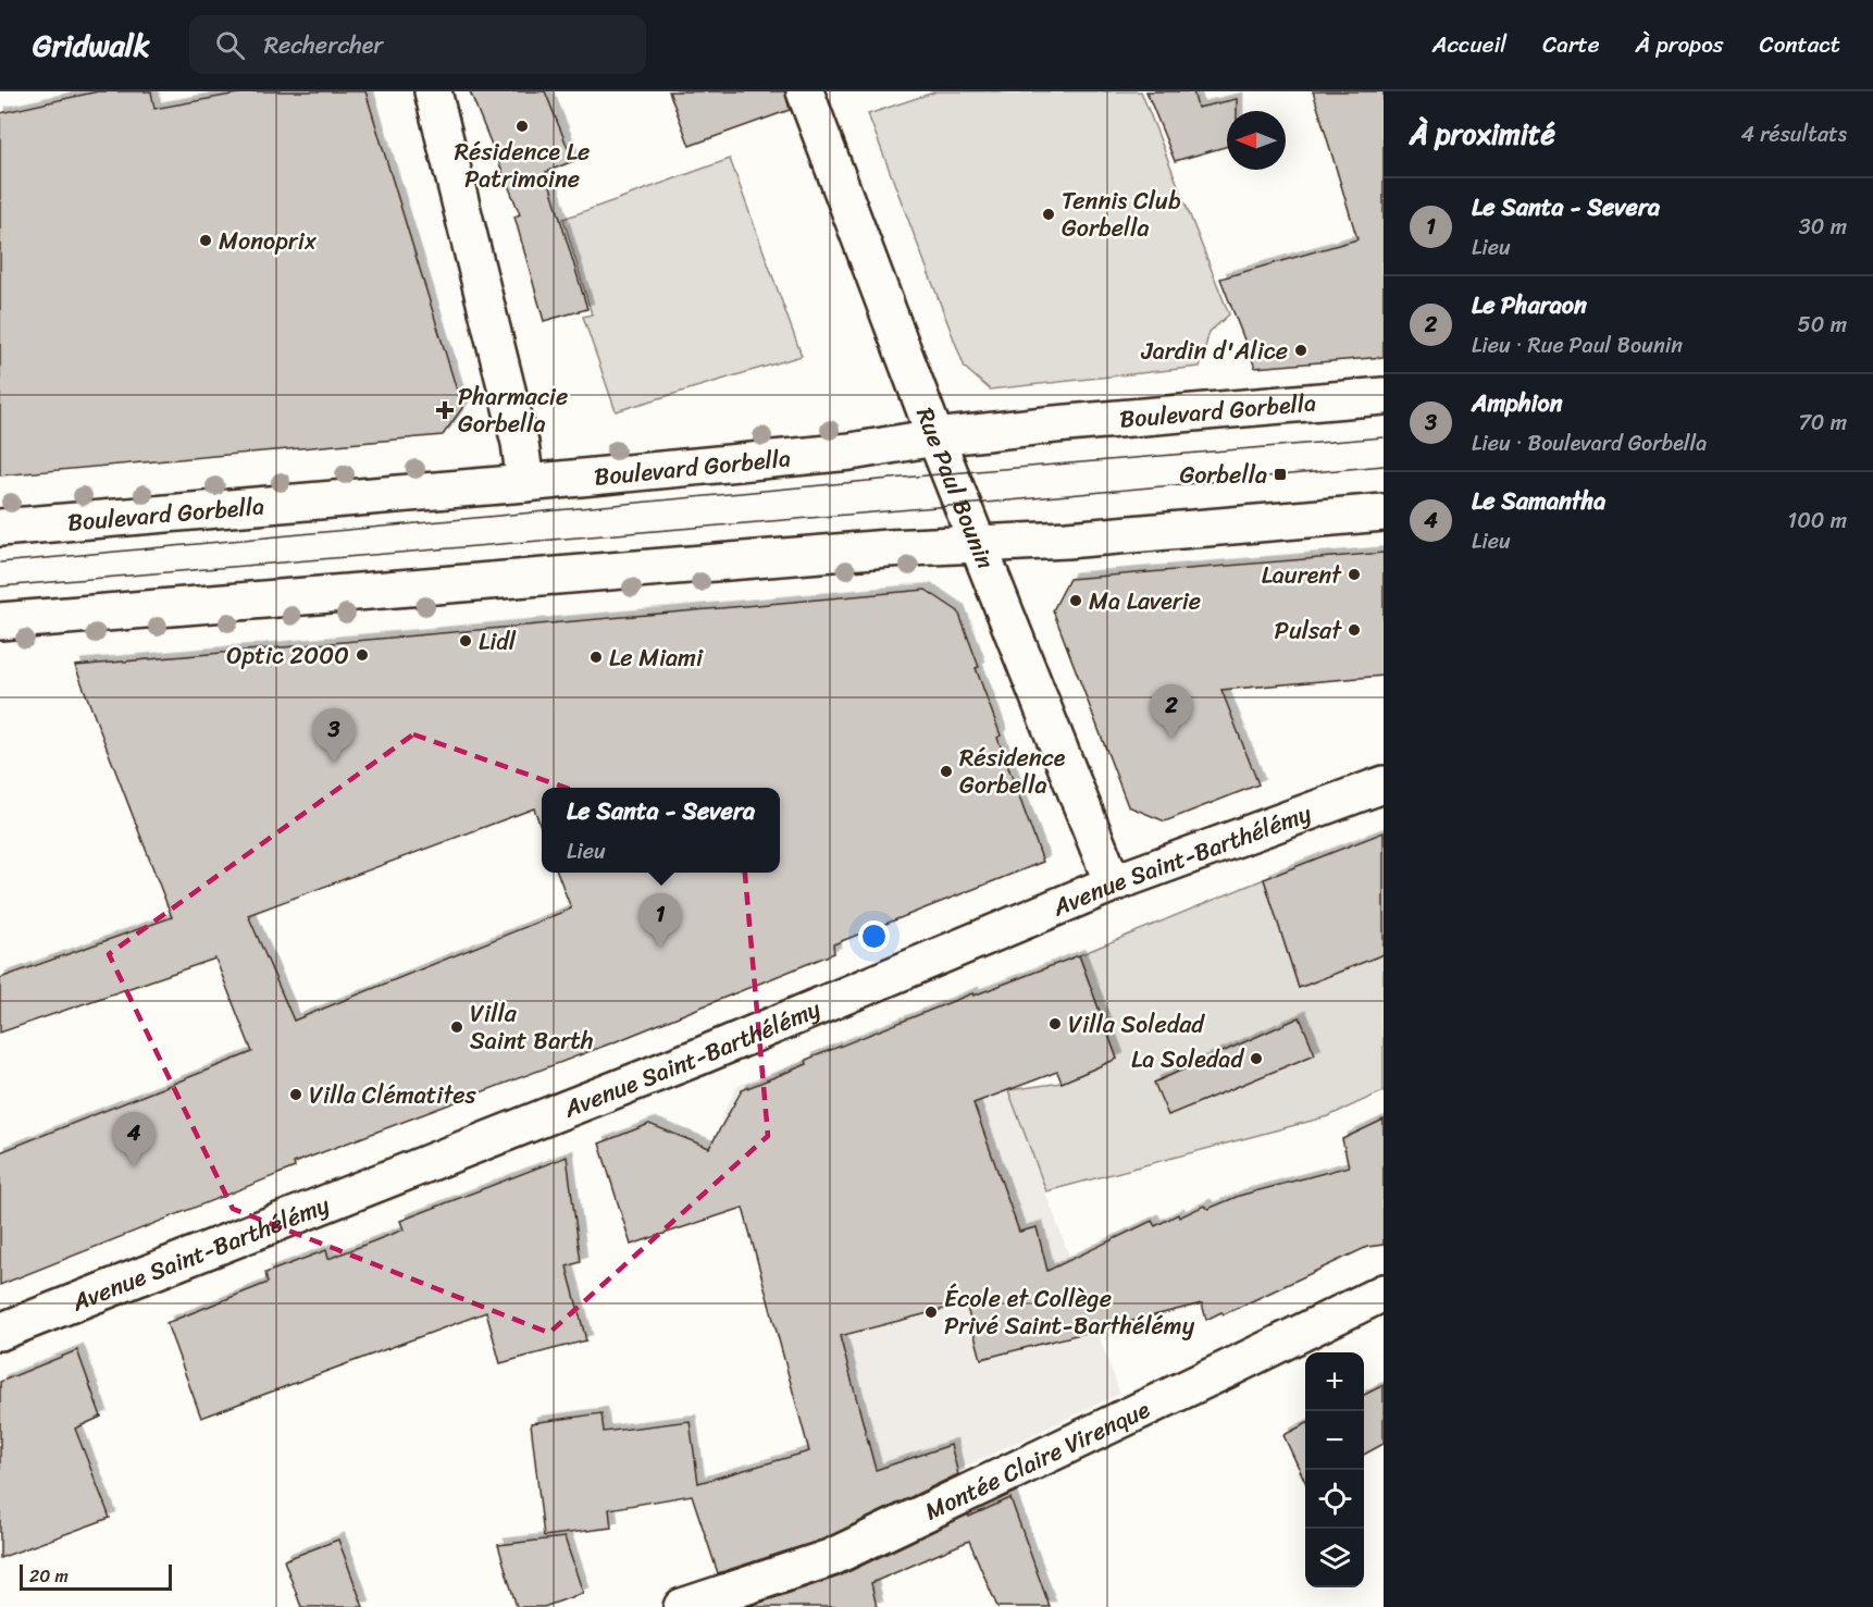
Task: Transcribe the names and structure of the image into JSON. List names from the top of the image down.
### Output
{
  "streets": {
    "street": [
      "Boulevard Gorbella",
      "Rue Paul Bounin",
      "Avenue Saint-Barthélémy",
      "Montée Claire Virenque"
    ]
  },
  "crossings": [
    ["Boulevard Gorbella", "Rue Paul Bounin"],
    ["Rue Paul Bounin", "Avenue Saint-Barthélémy"]
  ],
  "places": {
    "other": [
      "Résidence Le Patrimoine",
      "Tennis Club Gorbella",
      "Monoprix",
      "Jardin d'Alice",
      "Laurent",
      "Ma Laverie",
      "Pulsat",
      "Lidl",
      "Optic 2000",
      "Le Miami",
      "Résidence Gorbella",
      "Villa Soledad",
      "Villa Saint Barth",
      "La Soledad",
      "Villa Clématites",
      "École et Collège Privé Saint-Barthélémy"
    ],
    "health": ["Pharmacie Gorbella"],
    "transit": ["Gorbella"]
  },
  "scale_bar": "20 m",
  "north": "left",
  "page": {
    "header": "Gridwalk",
    "search": "Rechercher",
    "nav": [
      "Accueil",
      "Carte",
      "À propos",
      "Contact"
    ],
    "heading": ["À proximité", "4 résultats"],
    "list": [
      {
        "mark": "1",
        "name": "Le Santa - Severa",
        "note": "Lieu",
        "value": "30 m"
      },
      {
        "mark": "2",
        "name": "Le Pharaon",
        "note": "Lieu · Rue Paul Bounin",
        "value": "50 m"
      },
      {
        "mark": "3",
        "name": "Amphion",
        "note": "Lieu · Boulevard Gorbella",
        "value": "70 m"
      },
      {
        "mark": "4",
        "name": "Le Samantha",
        "note": "Lieu",
        "value": "100 m"
      }
    ],
    "pins": [
      "2",
      "3",
      "1",
      "4"
    ],
    "popup": ["Le Santa - Severa", "Lieu"],
    "map_buttons": ["+", "−"],
    "scale": "20 m"
  }
}
